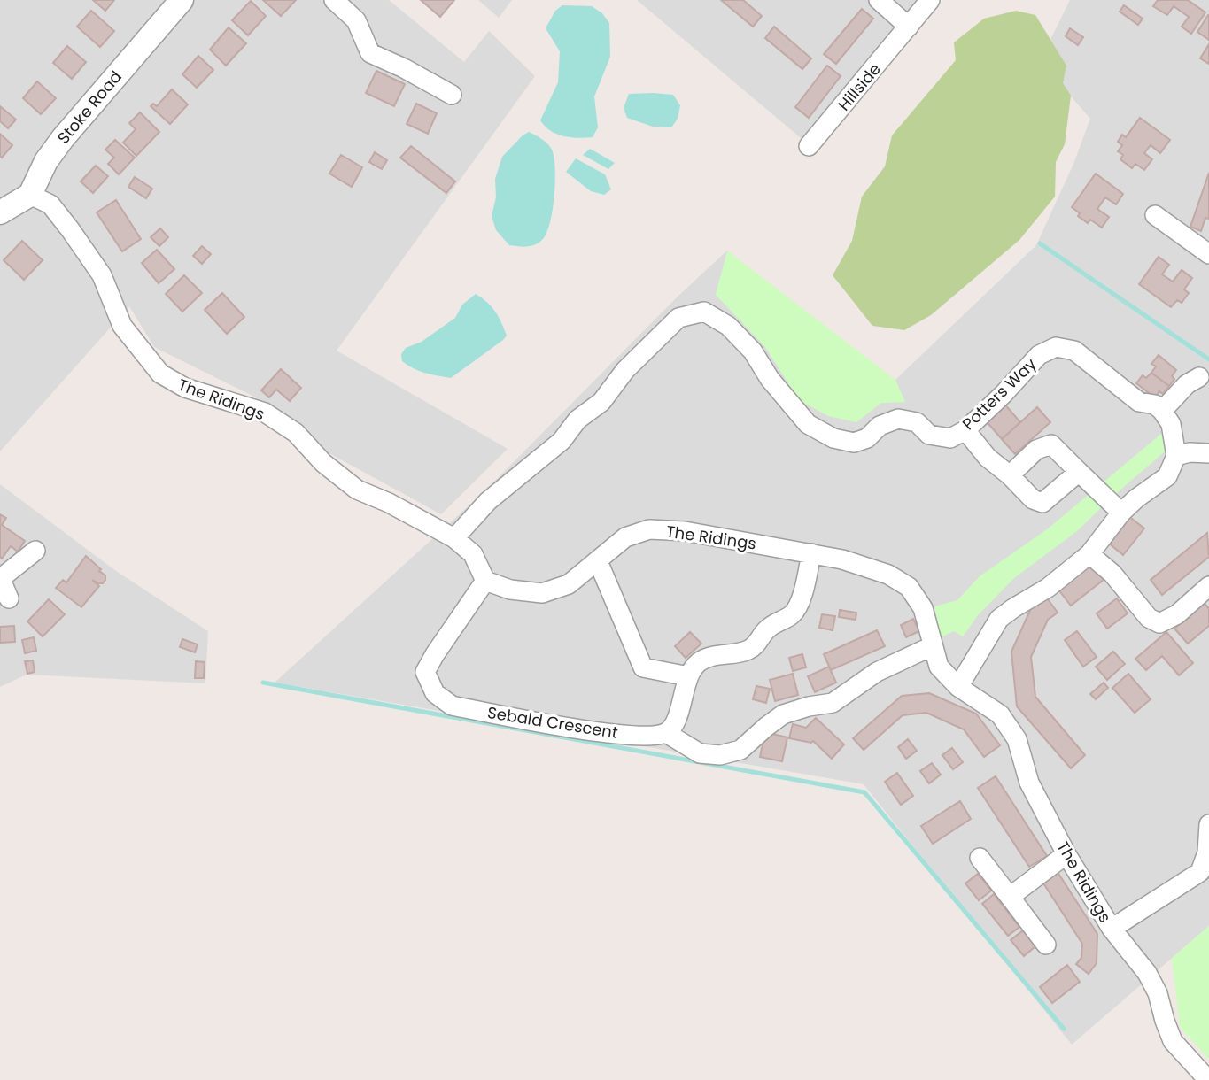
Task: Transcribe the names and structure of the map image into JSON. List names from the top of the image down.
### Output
{
  "streets": {
    "street": [
      "Hillside",
      "Stoke Road",
      "Potters Way",
      "The Ridings",
      "Sebald Crescent"
    ]
  },
  "crossings": [
    ["Stoke Road", "The Ridings"],
    ["Potters Way", "The Ridings"],
    ["The Ridings", "Sebald Crescent"]
  ]
}
